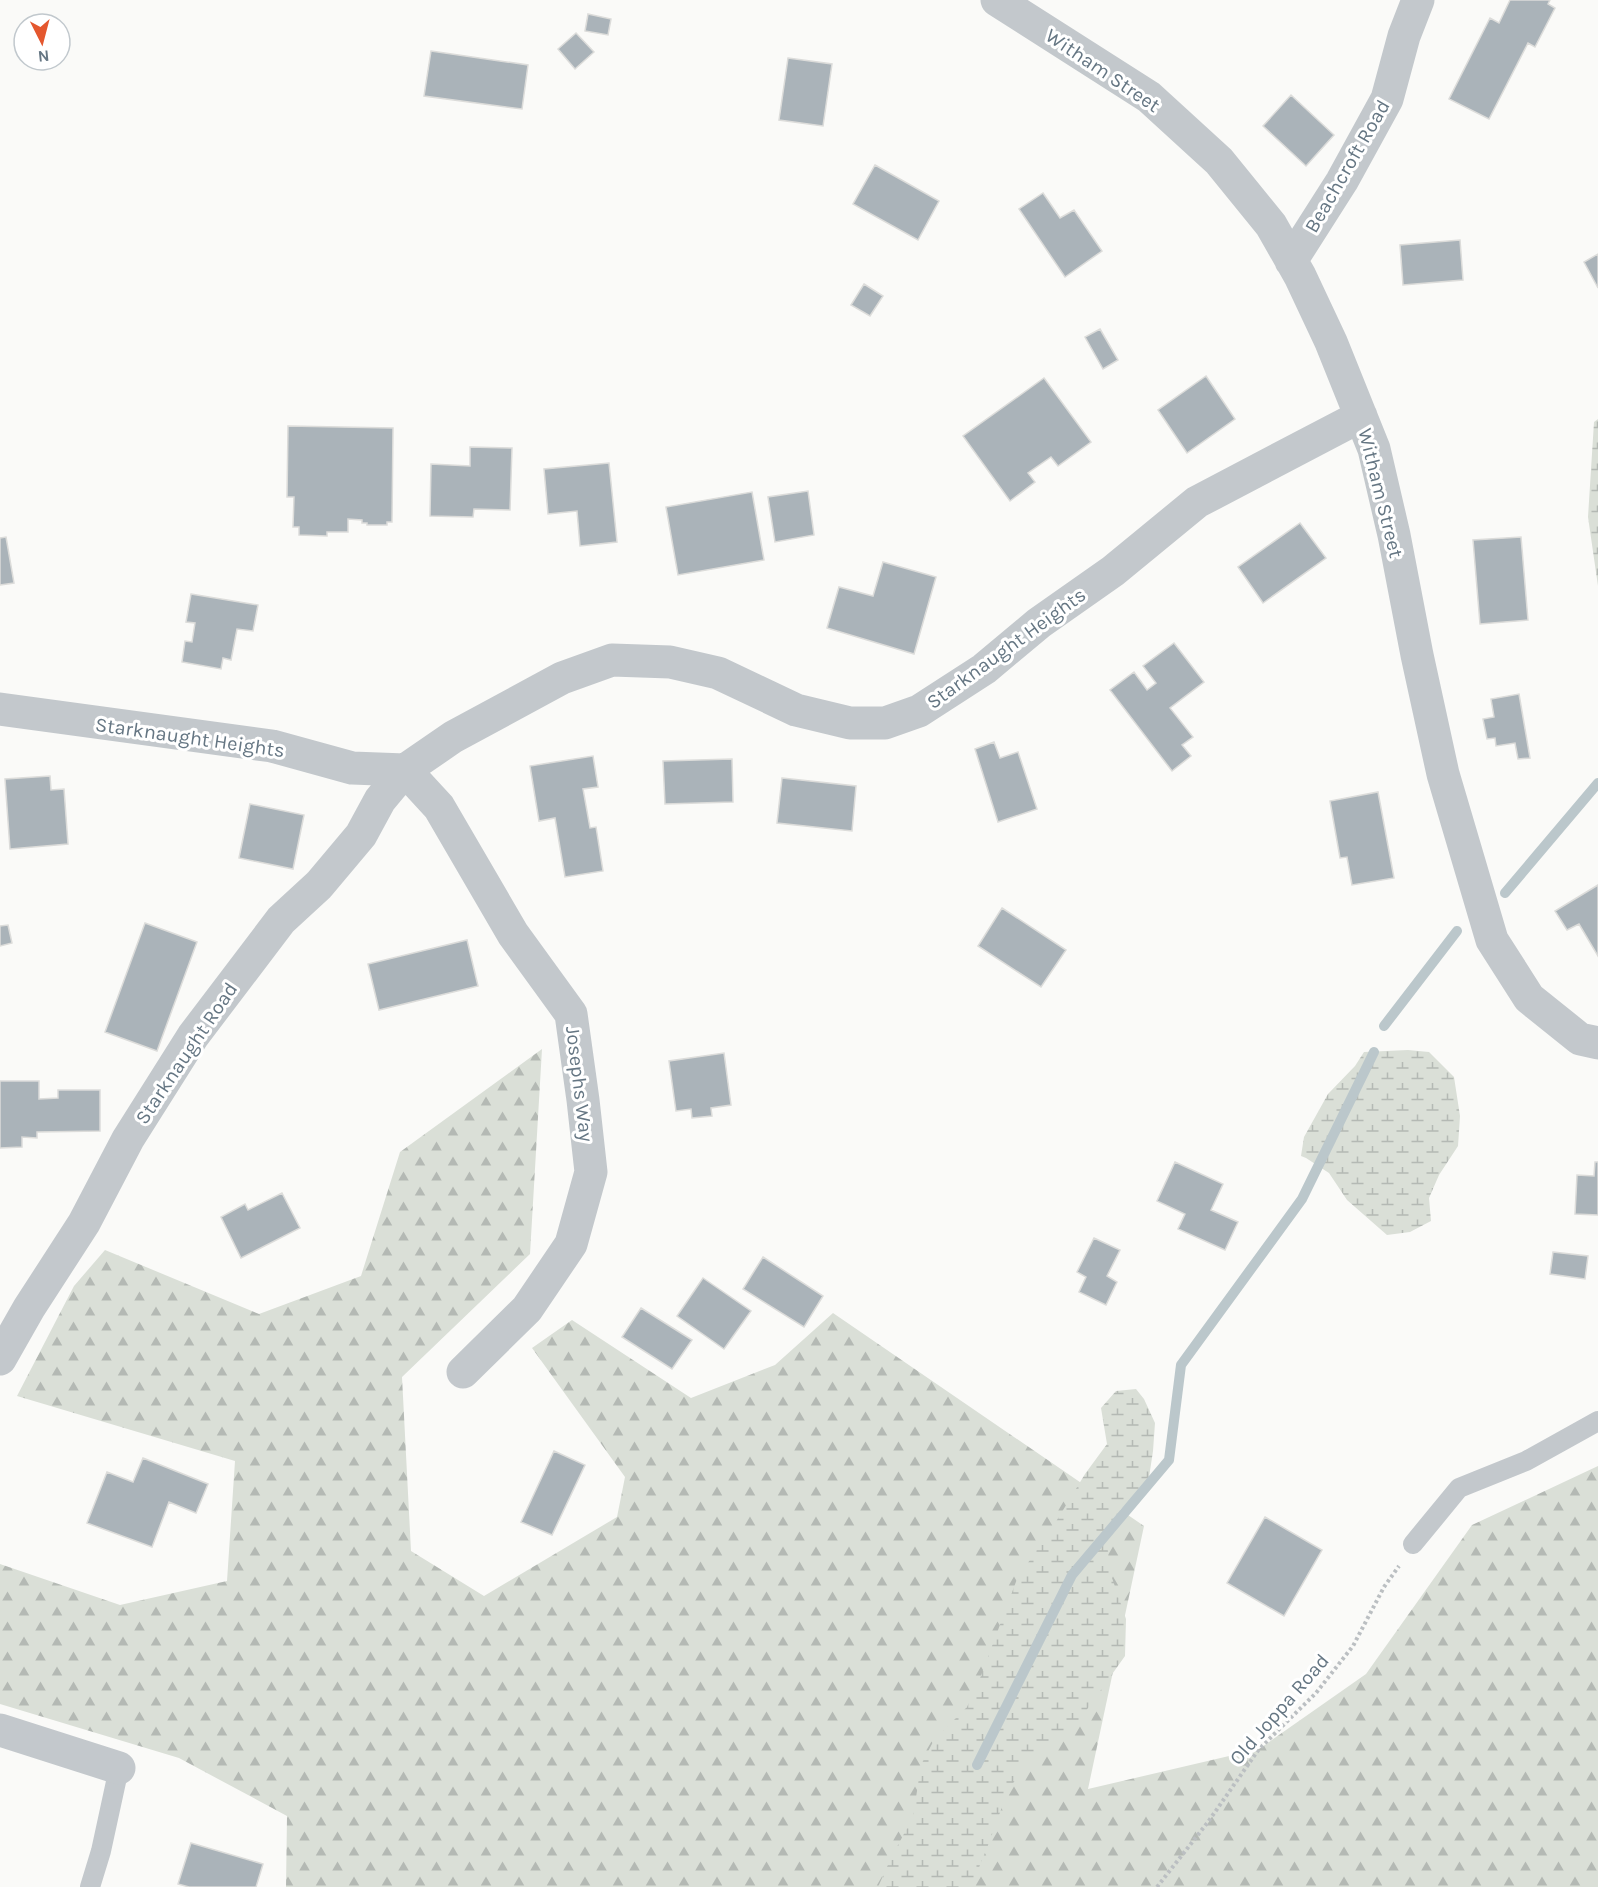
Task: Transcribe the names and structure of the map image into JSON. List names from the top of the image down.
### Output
{
  "streets": {
    "street": [
      "Witham Street",
      "Beachcroft Road",
      "Starknaught Heights",
      "Starknaught Road",
      "Josephs Way"
    ],
    "path": ["Old Joppa Road"]
  },
  "crossings": [
    ["Witham Street", "Beachcroft Road"],
    ["Witham Street", "Starknaught Heights"],
    ["Starknaught Heights", "Starknaught Road"],
    ["Starknaught Heights", "Josephs Way"],
    ["Starknaught Road", "Josephs Way"]
  ],
  "north": "bottom"
}
